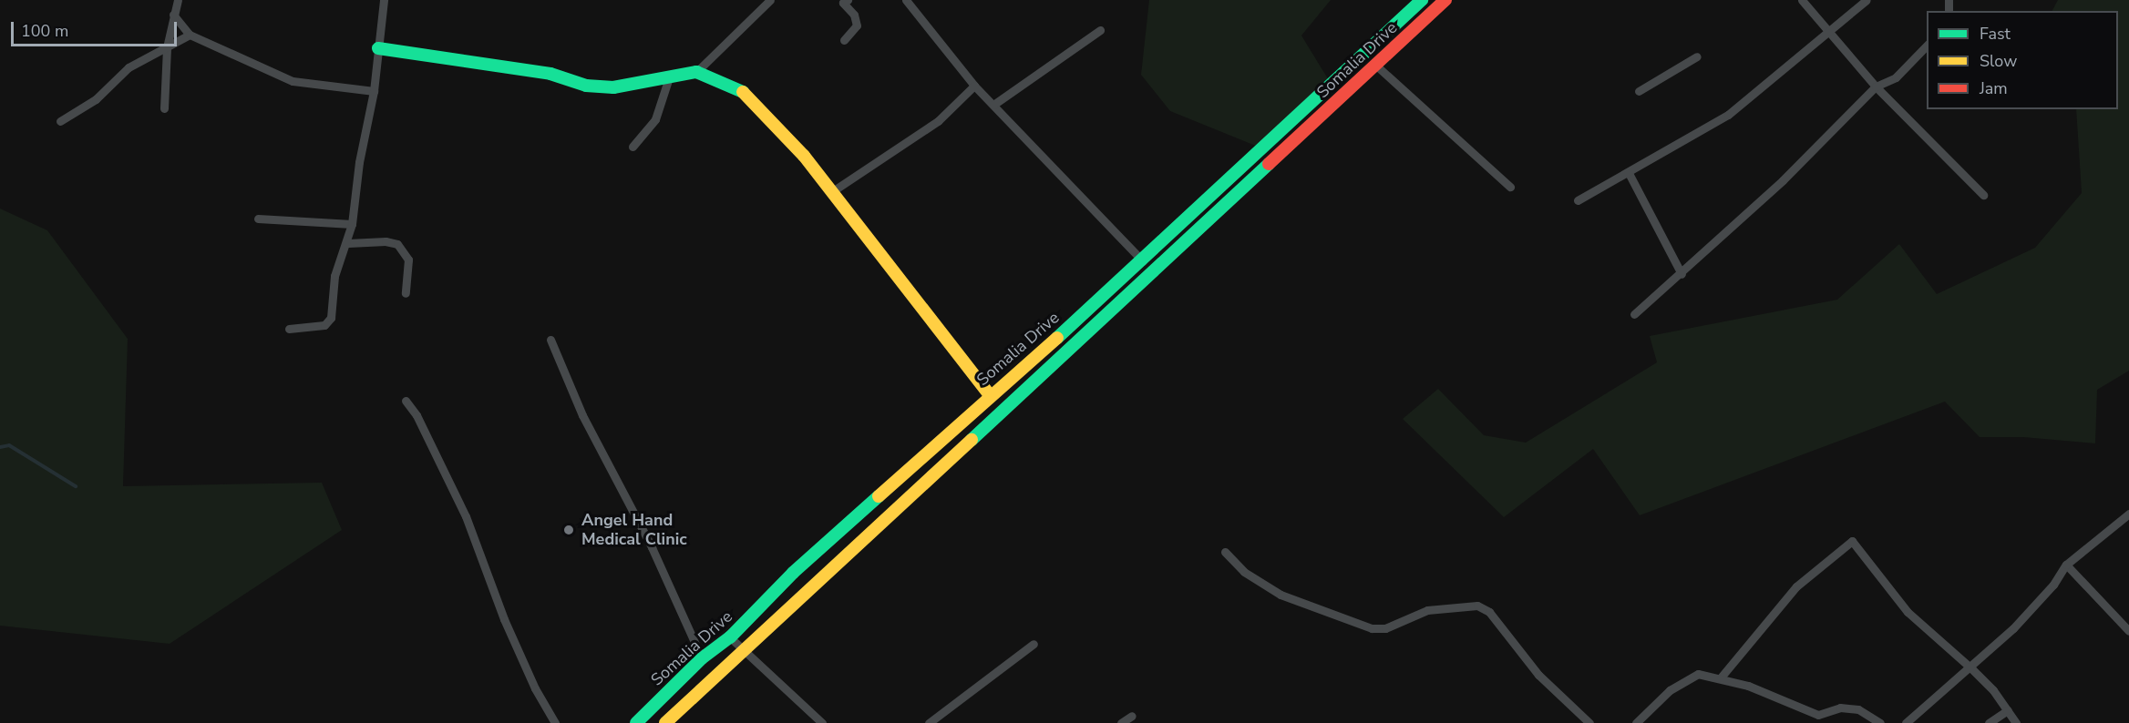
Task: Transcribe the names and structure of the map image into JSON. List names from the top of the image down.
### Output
{
  "streets": {
    "main road": ["Somalia Drive"]
  },
  "places": ["Angel Hand Medical Clinic"],
  "legend": ["Fast", "Slow", "Jam"],
  "scale_bar": "100 m"
}
